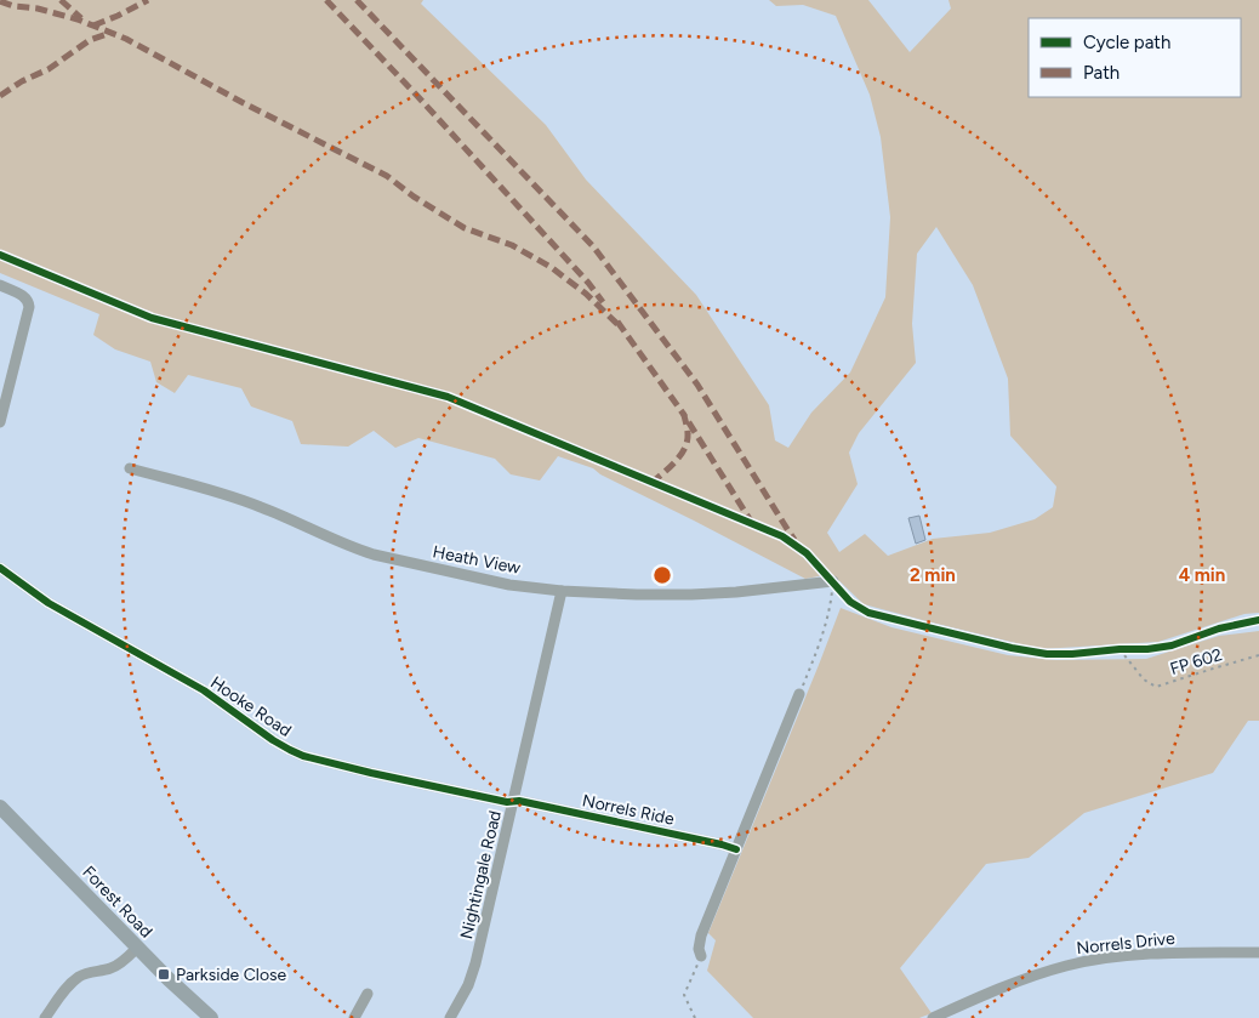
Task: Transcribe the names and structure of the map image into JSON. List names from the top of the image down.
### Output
{
  "streets": {
    "street": [
      "Heath View",
      "Hooke Road",
      "Norrels Ride",
      "Nightingale Road",
      "Forest Road",
      "Norrels Drive"
    ],
    "cycle path": ["FP 602"]
  },
  "crossings": [
    ["Heath View", "Nightingale Road"],
    ["Hooke Road", "Norrels Ride"],
    ["Hooke Road", "Nightingale Road"],
    ["Norrels Ride", "Nightingale Road"]
  ],
  "places": {
    "transit": ["Parkside Close"]
  },
  "legend": ["Cycle path", "Path"],
  "rings": ["2 min", "4 min"]
}
